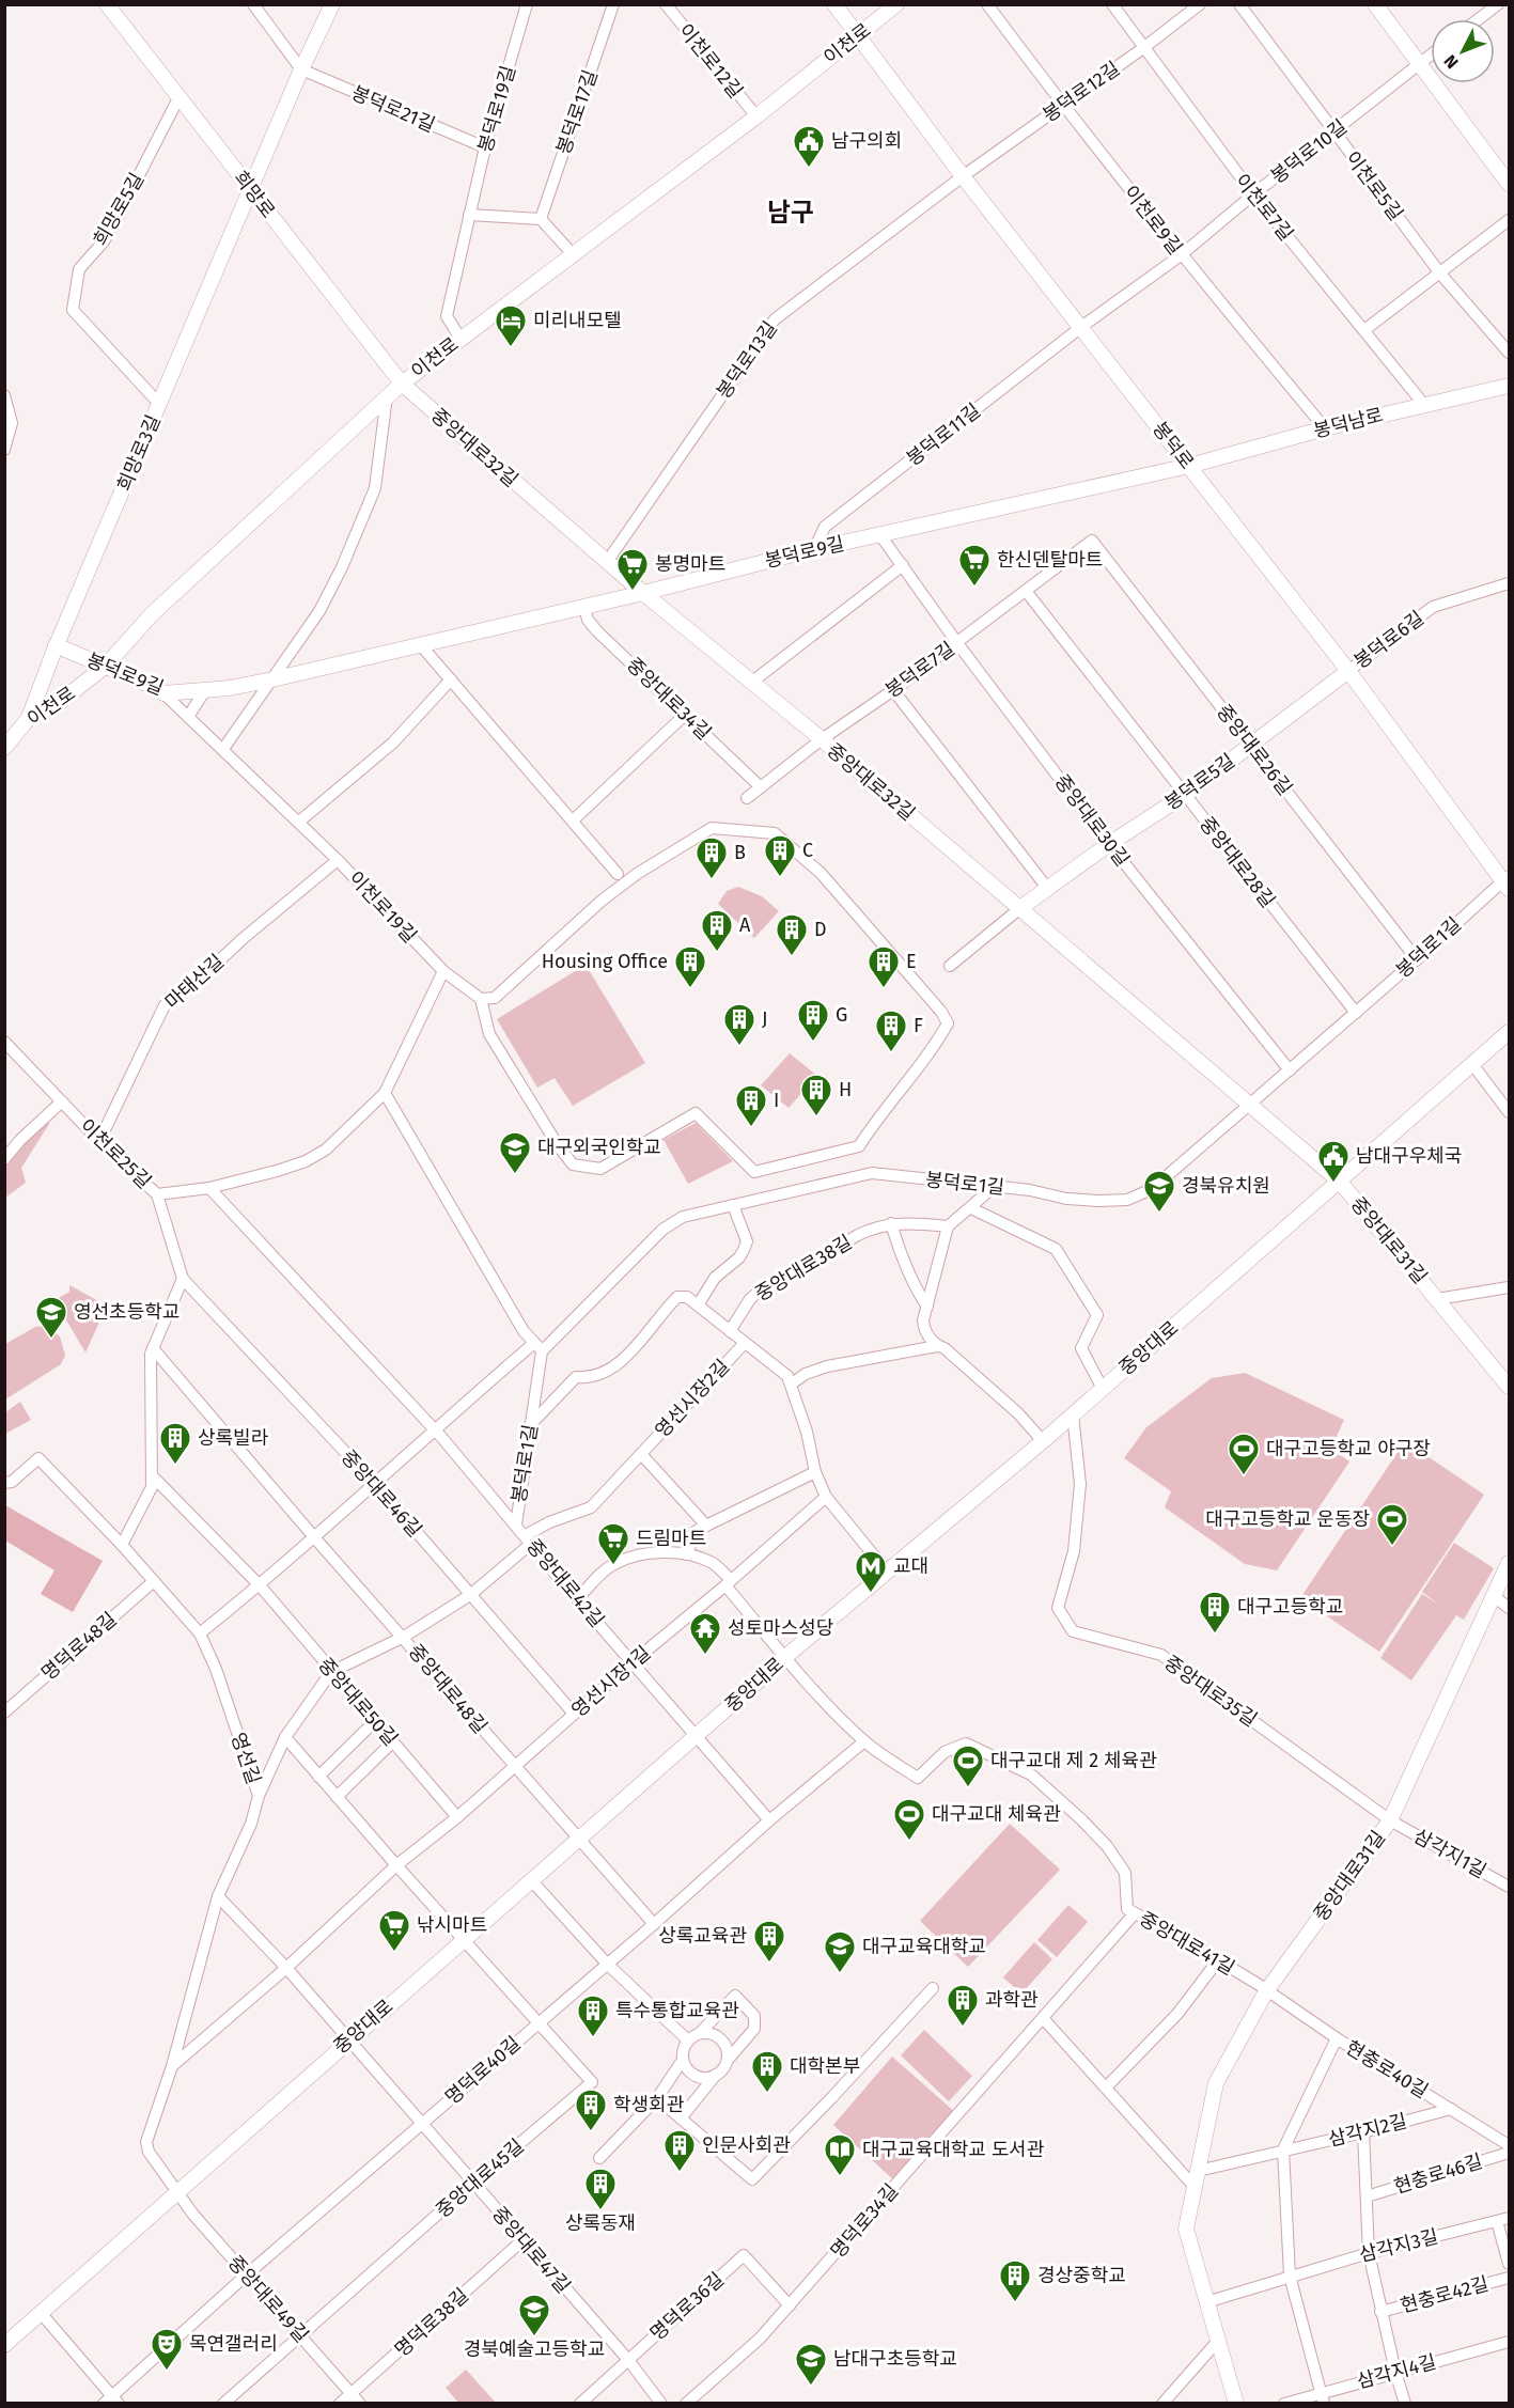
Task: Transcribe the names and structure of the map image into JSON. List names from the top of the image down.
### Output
{
  "streets": {
    "street": [
      "이천로",
      "이천로12길",
      "봉덕로12길",
      "봉덕로21길",
      "봉덕로19길",
      "봉덕로17길",
      "봉덕로10길",
      "이천로5길",
      "희망로",
      "이천로7길",
      "희망로5길",
      "이천로9길",
      "봉덕로13길",
      "봉덕남로",
      "봉덕로11길",
      "봉덕로",
      "중앙대로32길",
      "희망로3길",
      "봉덕로9길",
      "봉덕로6길",
      "봉덕로7길",
      "중앙대로34길",
      "중앙대로26길",
      "봉덕로5길",
      "중앙대로30길",
      "중앙대로28길",
      "이천로19길",
      "봉덕로1길",
      "마태산길",
      "이천로25길",
      "중앙대로31길",
      "중앙대로38길",
      "중앙대로",
      "영선시장2길",
      "중앙대로46길",
      "중앙대로42길",
      "명덕로48길",
      "영선시장1길",
      "중앙대로48길",
      "중앙대로35길",
      "중앙대로50길",
      "영선길",
      "삼각지1길",
      "중앙대로41길",
      "현충로40길",
      "명덕로40길",
      "삼각지2길",
      "현충로46길",
      "중앙대로45길",
      "명덕로34길",
      "삼각지3길",
      "중앙대로47길",
      "현충로42길",
      "중앙대로49길",
      "명덕로36길",
      "명덕로38길",
      "삼각지4길"
    ]
  },
  "crossings": [
    ["이천로", "이천로12길"],
    ["이천로", "봉덕로19길"],
    ["이천로", "희망로"],
    ["이천로", "봉덕로"],
    ["이천로", "중앙대로32길"],
    ["이천로", "희망로3길"],
    ["이천로", "봉덕로9길"],
    ["봉덕로12길", "이천로7길"],
    ["봉덕로12길", "이천로9길"],
    ["봉덕로12길", "봉덕로13길"],
    ["봉덕로12길", "봉덕로"],
    ["봉덕로21길", "봉덕로19길"],
    ["봉덕로10길", "이천로5길"],
    ["봉덕로10길", "이천로7길"],
    ["봉덕로10길", "이천로9길"],
    ["봉덕로10길", "봉덕로11길"],
    ["봉덕로10길", "봉덕로"],
    ["희망로", "희망로5길"],
    ["희망로", "중앙대로32길"],
    ["희망로", "희망로3길"],
    ["이천로7길", "봉덕남로"],
    ["희망로5길", "희망로3길"],
    ["이천로9길", "봉덕남로"],
    ["봉덕로13길", "봉덕로"],
    ["봉덕로13길", "중앙대로32길"],
    ["봉덕남로", "봉덕로"],
    ["봉덕남로", "봉덕로9길"],
    ["봉덕로11길", "봉덕로"],
    ["봉덕로11길", "봉덕로9길"],
    ["봉덕로", "봉덕로9길"],
    ["봉덕로", "봉덕로6길"],
    ["봉덕로", "봉덕로5길"],
    ["봉덕로", "봉덕로1길"],
    ["중앙대로32길", "봉덕로9길"],
    ["중앙대로32길", "봉덕로7길"],
    ["중앙대로32길", "봉덕로5길"],
    ["중앙대로32길", "봉덕로1길"],
    ["중앙대로32길", "중앙대로31길"],
    ["중앙대로32길", "중앙대로"],
    ["희망로3길", "봉덕로9길"],
    ["봉덕로9길", "중앙대로34길"],
    ["봉덕로9길", "중앙대로30길"],
    ["봉덕로9길", "이천로19길"],
    ["봉덕로6길", "봉덕로5길"],
    ["봉덕로7길", "중앙대로34길"],
    ["봉덕로7길", "중앙대로26길"],
    ["봉덕로7길", "중앙대로30길"],
    ["봉덕로7길", "중앙대로28길"],
    ["중앙대로26길", "봉덕로5길"],
    ["중앙대로26길", "봉덕로1길"],
    ["봉덕로5길", "중앙대로30길"],
    ["봉덕로5길", "중앙대로28길"],
    ["중앙대로30길", "봉덕로1길"],
    ["중앙대로28길", "봉덕로1길"],
    ["이천로19길", "마태산길"],
    ["봉덕로1길", "중앙대로42길"],
    ["마태산길", "이천로25길"],
    ["이천로25길", "중앙대로46길"],
    ["중앙대로31길", "중앙대로"],
    ["중앙대로31길", "중앙대로35길"],
    ["중앙대로31길", "삼각지1길"],
    ["중앙대로31길", "중앙대로41길"],
    ["중앙대로31길", "현충로40길"],
    ["중앙대로31길", "삼각지2길"],
    ["중앙대로31길", "삼각지3길"],
    ["중앙대로", "중앙대로42길"],
    ["중앙대로", "중앙대로48길"],
    ["중앙대로", "중앙대로35길"],
    ["중앙대로", "중앙대로41길"],
    ["중앙대로", "중앙대로45길"],
    ["중앙대로", "중앙대로47길"],
    ["중앙대로", "중앙대로49길"],
    ["영선시장2길", "중앙대로46길"],
    ["영선시장2길", "중앙대로42길"],
    ["영선시장2길", "중앙대로48길"],
    ["영선시장2길", "중앙대로50길"],
    ["영선시장2길", "영선길"],
    ["중앙대로46길", "영선시장1길"],
    ["중앙대로42길", "영선시장1길"],
    ["중앙대로42길", "명덕로40길"],
    ["명덕로48길", "영선길"],
    ["영선시장1길", "중앙대로48길"],
    ["영선시장1길", "중앙대로50길"],
    ["영선시장1길", "영선길"],
    ["영선시장1길", "중앙대로41길"],
    ["영선시장1길", "중앙대로45길"],
    ["중앙대로48길", "명덕로40길"],
    ["중앙대로35길", "삼각지1길"],
    ["영선길", "중앙대로49길"],
    ["중앙대로41길", "현충로40길"],
    ["중앙대로41길", "명덕로40길"],
    ["중앙대로41길", "명덕로34길"],
    ["현충로40길", "삼각지2길"],
    ["명덕로40길", "중앙대로45길"],
    ["명덕로40길", "중앙대로47길"],
    ["명덕로40길", "중앙대로49길"],
    ["삼각지2길", "현충로46길"],
    ["현충로46길", "삼각지3길"],
    ["현충로46길", "현충로42길"],
    ["현충로46길", "삼각지4길"],
    ["중앙대로45길", "중앙대로47길"],
    ["중앙대로45길", "중앙대로49길"],
    ["명덕로34길", "명덕로36길"],
    ["삼각지3길", "현충로42길"],
    ["중앙대로47길", "명덕로36길"],
    ["중앙대로47길", "명덕로38길"],
    ["중앙대로49길", "명덕로38길"]
  ],
  "districts": ["남구"],
  "places": {
    "public building": ["남구의회", "남대구우체국"],
    "hotel": ["미리내모텔"],
    "supermarket": [
      "한신덴탈마트",
      "봉명마트",
      "드림마트",
      "낚시마트"
    ],
    "building": [
      "C",
      "B",
      "A",
      "D",
      "Housing Office",
      "E",
      "G",
      "J",
      "F",
      "H",
      "I",
      "상록빌라",
      "대구고등학교",
      "상록교육관",
      "과학관",
      "특수통합교육관",
      "대학본부",
      "학생회관",
      "인문사회관",
      "상록동재",
      "경상중학교"
    ],
    "school or university": [
      "대구외국인학교",
      "경북유치원",
      "영선초등학교",
      "대구교육대학교",
      "경북예술고등학교",
      "남대구초등학교"
    ],
    "sports": [
      "대구고등학교 야구장",
      "대구고등학교 운동장",
      "대구교대 제 2 체육관",
      "대구교대 체육관"
    ],
    "metro station": ["교대"],
    "temple": ["성토마스성당"],
    "library": ["대구교육대학교 도서관"],
    "theatre": ["목연갤러리"]
  },
  "north": "bottom left"
}
